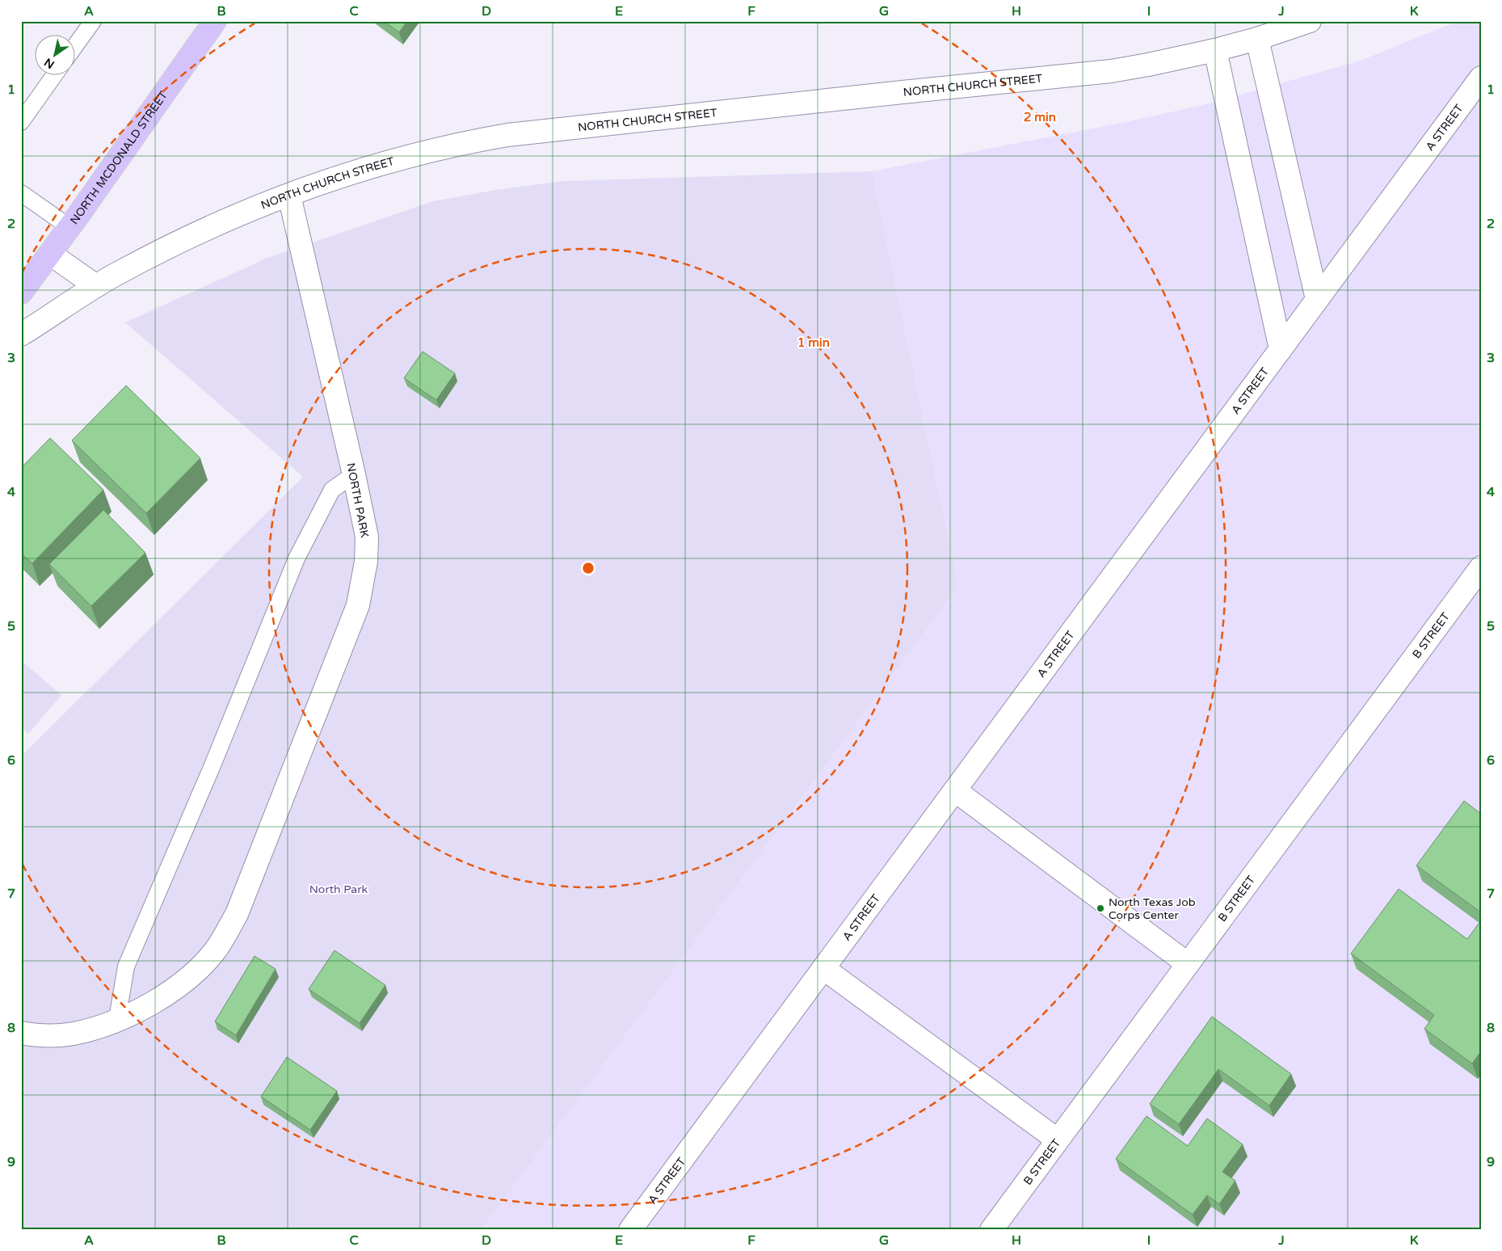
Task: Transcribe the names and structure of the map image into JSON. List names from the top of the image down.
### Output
{
  "streets": {
    "main road": ["NORTH MCDONALD STREET"],
    "street": [
      "NORTH CHURCH STREET",
      "A STREET",
      "NORTH PARK",
      "B STREET"
    ]
  },
  "crossings": [
    ["NORTH CHURCH STREET", "NORTH PARK"]
  ],
  "parks": ["North Park"],
  "places": ["North Texas Job Corps Center"],
  "north": "bottom left",
  "grid": {
    "columns": [
      "A",
      "B",
      "C",
      "D",
      "E",
      "F",
      "G",
      "H",
      "I",
      "J",
      "K"
    ],
    "rows": [
      "1",
      "2",
      "3",
      "4",
      "5",
      "6",
      "7",
      "8",
      "9"
    ]
  },
  "rings": ["2 min", "1 min"]
}
